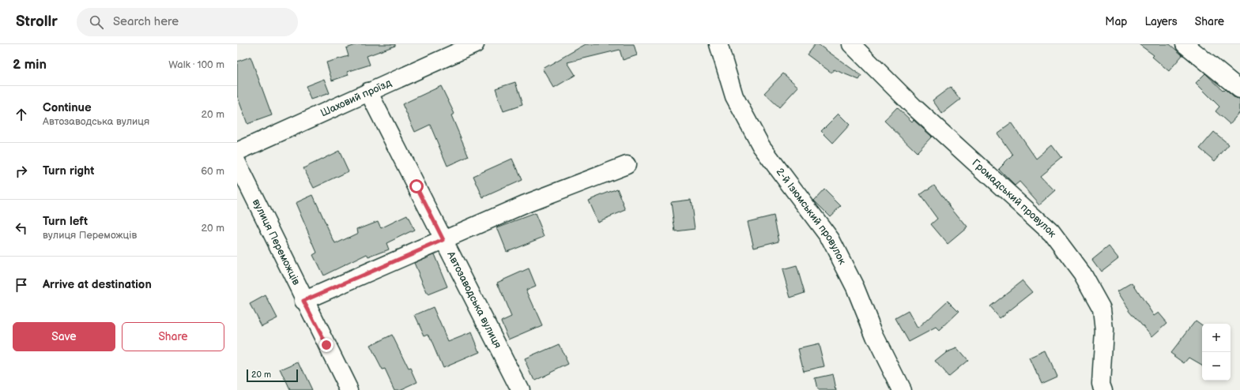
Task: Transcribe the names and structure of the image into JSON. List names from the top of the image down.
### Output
{
  "streets": {
    "street": [
      "Шаховий проїзд",
      "Громадський провулок",
      "2-й Ізюмський провулок",
      "вулиця Переможців",
      "Автозаводська вулиця"
    ]
  },
  "crossings": [
    ["Шаховий проїзд", "Автозаводська вулиця"]
  ],
  "scale_bar": "20 m",
  "page": {
    "header": "Strollr",
    "search": "Search here",
    "nav": ["Map", "Layers", "Share"],
    "heading": ["2 min", "Walk · 100 m"],
    "list": [
      ["Continue", "Автозаводська вулиця", "20 m"],
      ["Turn right", "60 m"],
      ["Turn left", "вулиця Переможців", "20 m"],
      "Arrive at destination"
    ],
    "buttons": ["Save", "Share"],
    "map_buttons": ["+", "−"],
    "scale": "20 m"
  }
}
